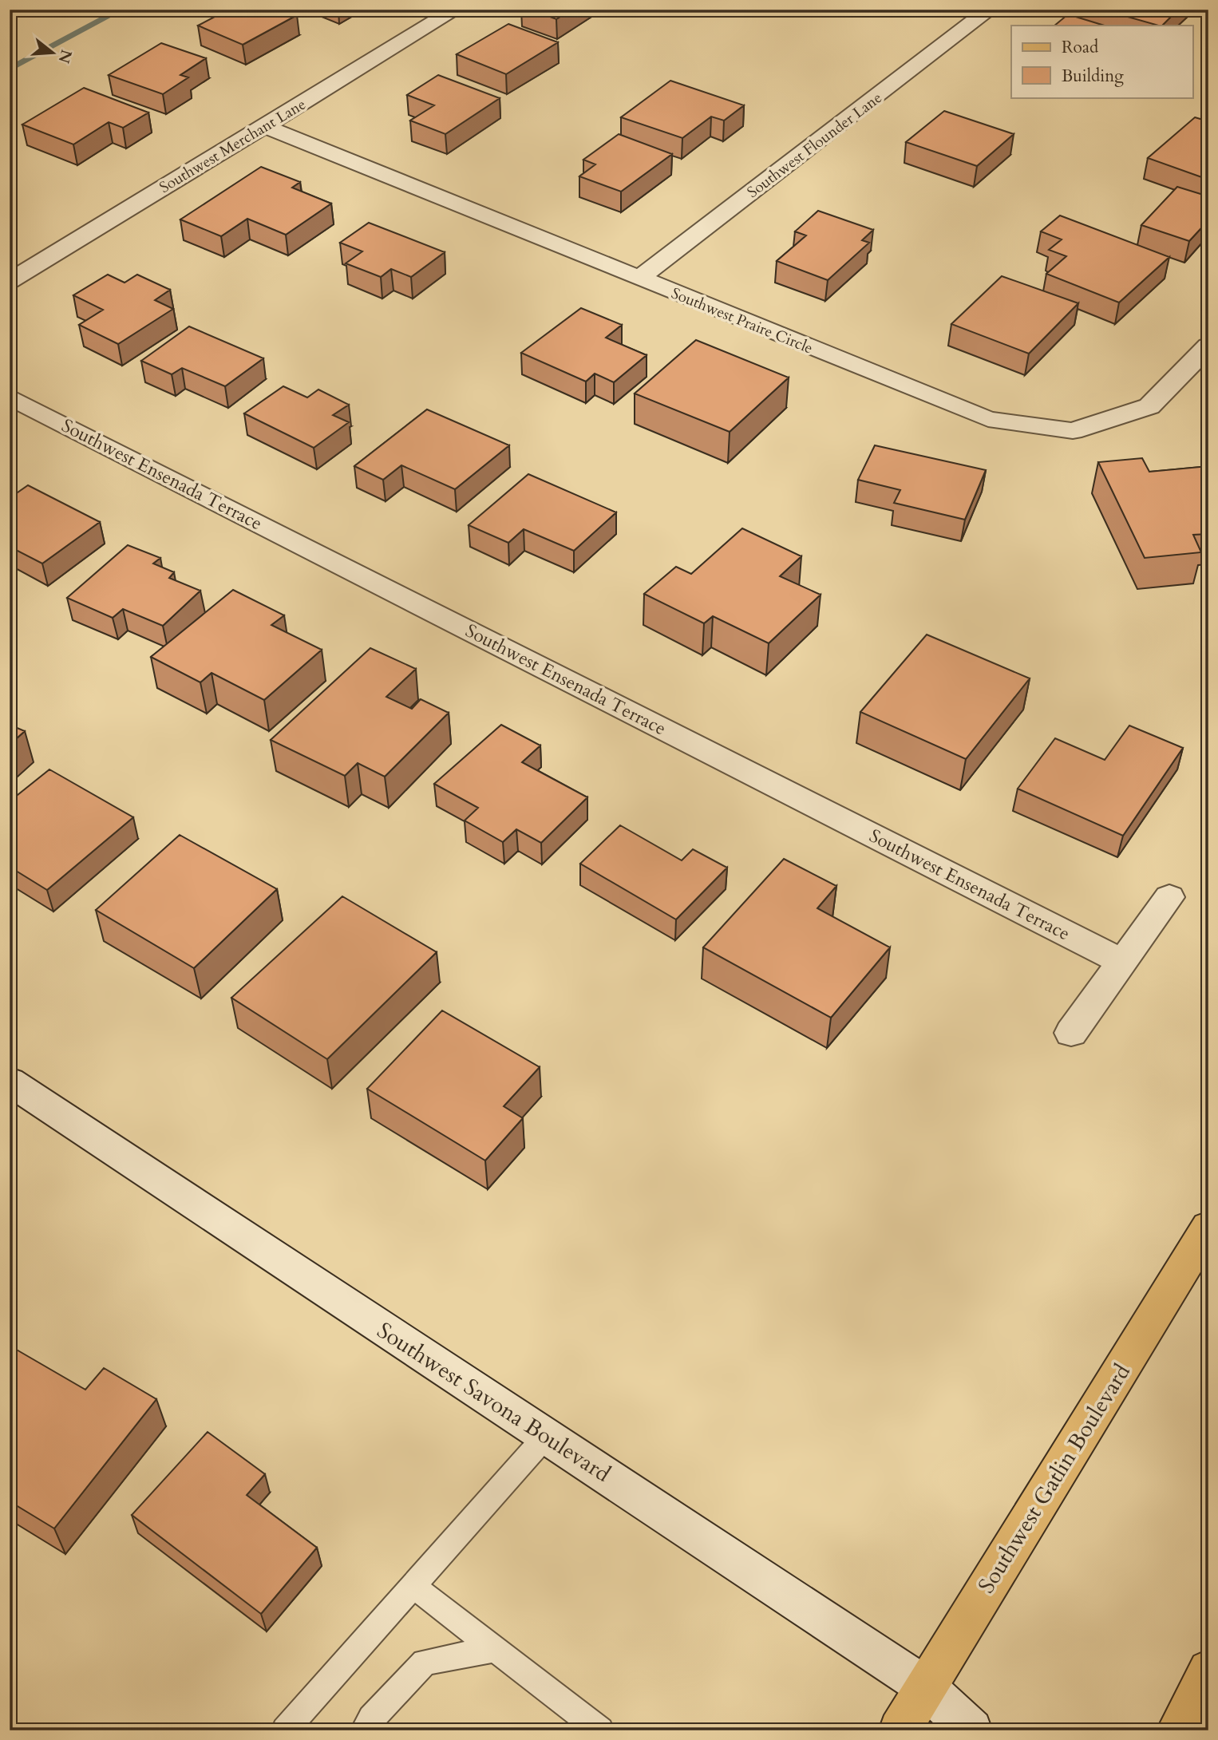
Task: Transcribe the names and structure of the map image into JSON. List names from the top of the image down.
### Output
{
  "streets": {
    "main road": ["Southwest Gatlin Boulevard"],
    "street": [
      "Southwest Flounder Lane",
      "Southwest Merchant Lane",
      "Southwest Praire Circle",
      "Southwest Ensenada Terrace",
      "Southwest Savona Boulevard"
    ]
  },
  "crossings": [
    ["Southwest Flounder Lane", "Southwest Praire Circle"],
    ["Southwest Merchant Lane", "Southwest Praire Circle"],
    ["Southwest Savona Boulevard", "Southwest Gatlin Boulevard"]
  ],
  "legend": ["Road", "Building"],
  "north": "right"
}
